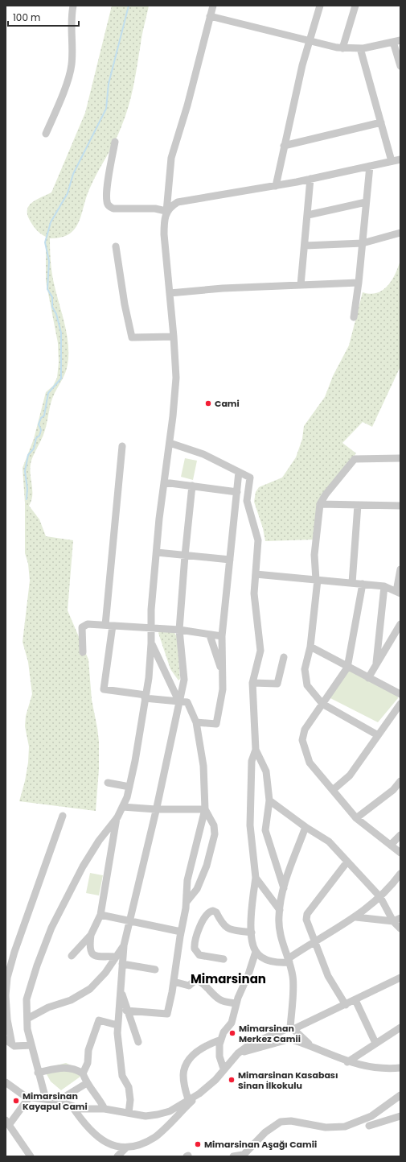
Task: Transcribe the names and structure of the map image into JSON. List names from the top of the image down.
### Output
{
  "districts": ["Mimarsinan"],
  "places": [
    "Cami",
    "Mimarsinan Merkez Camii",
    "Mimarsinan Kasabası Sinan İlkokulu",
    "Mimarsinan Kayapul Cami",
    "Mimarsinan Aşağı Camii"
  ],
  "scale_bar": "100 m"
}
